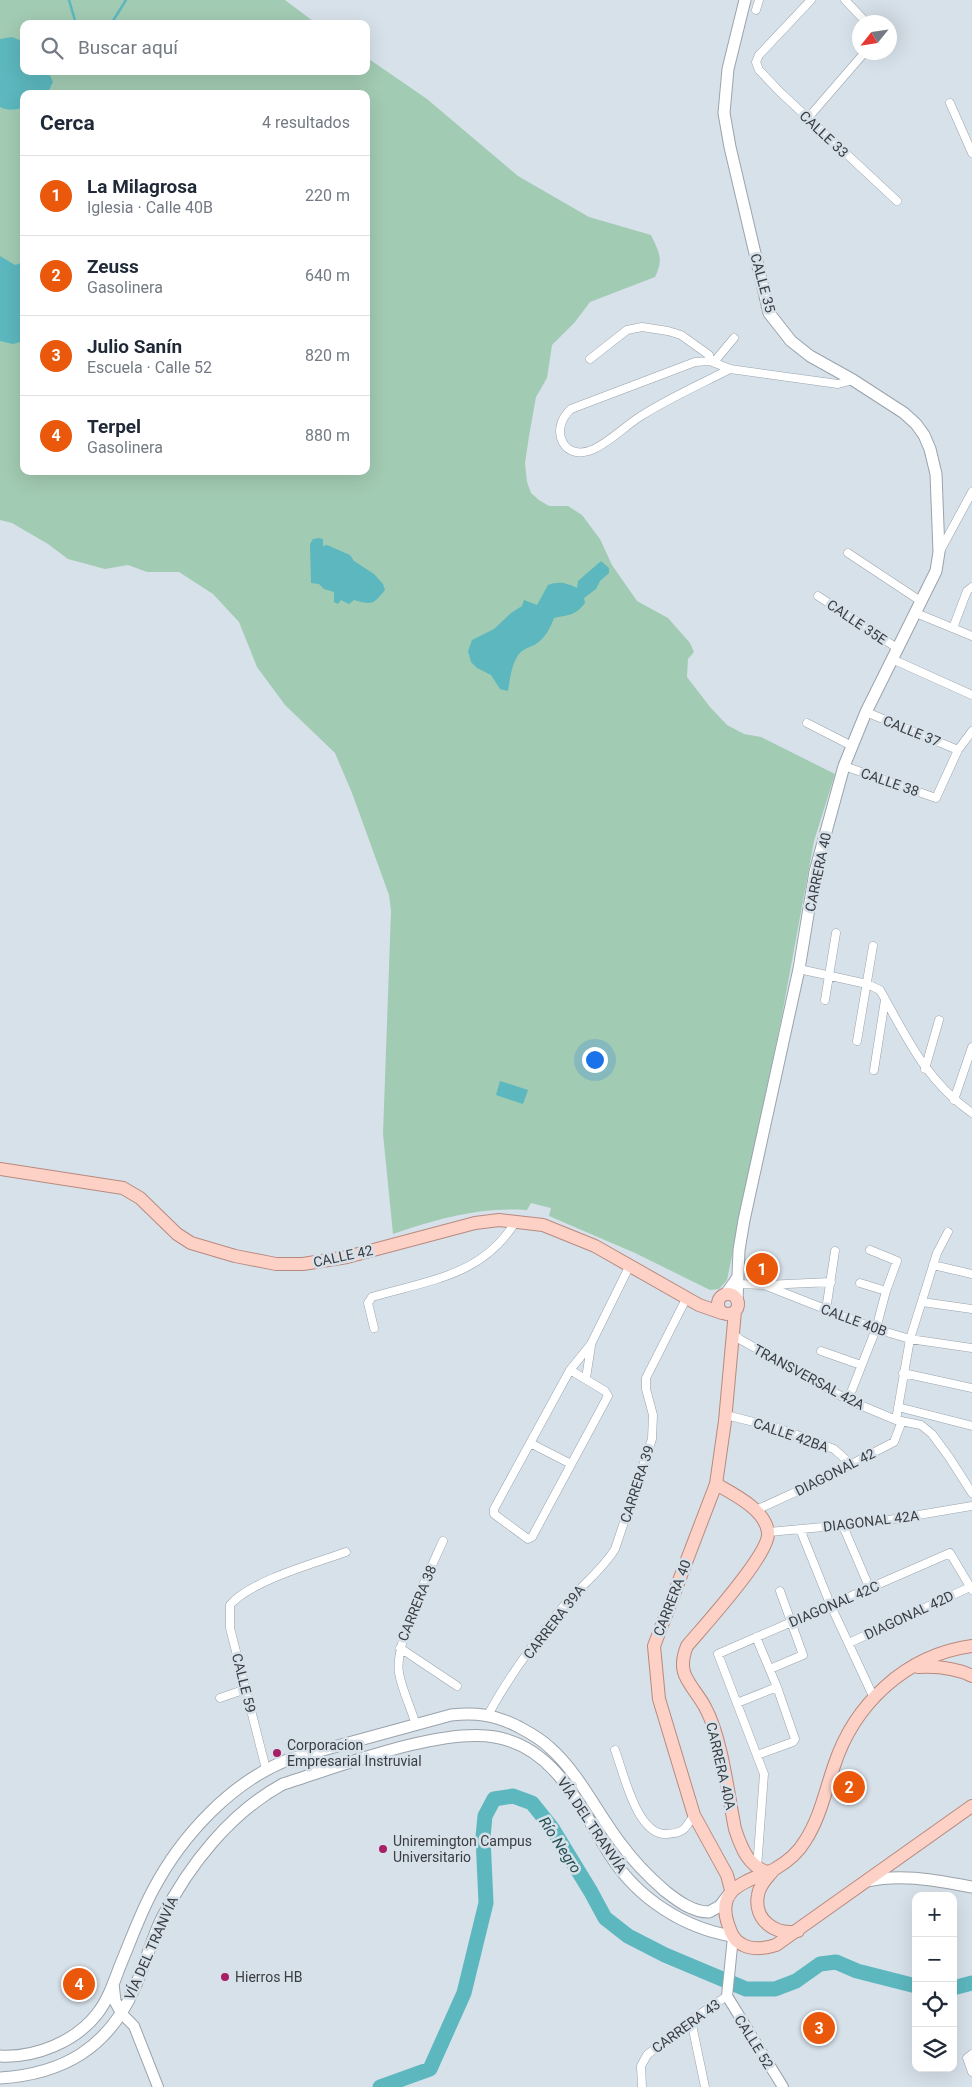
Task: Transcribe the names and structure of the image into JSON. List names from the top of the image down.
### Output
{
  "streets": {
    "main road": [
      "CALLE 35",
      "CARRERA 40",
      "CALLE 42",
      "CARRERA 40A",
      "VÍA DEL TRANVÍA"
    ],
    "street": [
      "CALLE 33",
      "CALLE 35E",
      "CALLE 37",
      "CALLE 38",
      "CALLE 40B",
      "TRANSVERSAL 42A",
      "CALLE 42BA",
      "DIAGONAL 42",
      "CARRERA 39",
      "DIAGONAL 42A",
      "CARRERA 38",
      "DIAGONAL 42C",
      "DIAGONAL 42D",
      "CARRERA 39A",
      "CALLE 59",
      "CARRERA 43",
      "CALLE 52"
    ]
  },
  "crossings": [
    ["CALLE 35", "CARRERA 40"],
    ["CALLE 35E", "CARRERA 40"],
    ["CALLE 37", "CALLE 38"],
    ["CALLE 37", "CARRERA 40"],
    ["CALLE 38", "CARRERA 40"],
    ["CARRERA 40", "CALLE 40B"],
    ["CARRERA 40", "TRANSVERSAL 42A"],
    ["CARRERA 40", "CALLE 42BA"],
    ["CARRERA 40", "VÍA DEL TRANVÍA"],
    ["CALLE 42", "CARRERA 39"],
    ["CALLE 40B", "DIAGONAL 42"],
    ["TRANSVERSAL 42A", "DIAGONAL 42"],
    ["CALLE 42BA", "DIAGONAL 42"],
    ["CARRERA 39", "CARRERA 39A"],
    ["DIAGONAL 42A", "CARRERA 40A"],
    ["CARRERA 38", "VÍA DEL TRANVÍA"],
    ["DIAGONAL 42C", "DIAGONAL 42D"],
    ["CARRERA 39A", "VÍA DEL TRANVÍA"],
    ["CALLE 59", "VÍA DEL TRANVÍA"],
    ["VÍA DEL TRANVÍA", "CARRERA 43"],
    ["CARRERA 43", "CALLE 52"]
  ],
  "water": ["Río Negro"],
  "places": ["Corporacion Empresarial Instruvial", "Uniremington Campus Universitario", "Hierros HB"],
  "north": "bottom left",
  "page": {
    "search": "Buscar aquí",
    "heading": ["Cerca", "4 resultados"],
    "list": [
      {
        "mark": "1",
        "name": "La Milagrosa",
        "note": "Iglesia · Calle 40B",
        "value": "220 m"
      },
      {
        "mark": "2",
        "name": "Zeuss",
        "note": "Gasolinera",
        "value": "640 m"
      },
      {
        "mark": "3",
        "name": "Julio Sanín",
        "note": "Escuela · Calle 52",
        "value": "820 m"
      },
      {
        "mark": "4",
        "name": "Terpel",
        "note": "Gasolinera",
        "value": "880 m"
      }
    ],
    "pins": [
      "1",
      "2",
      "4",
      "3"
    ],
    "map_buttons": ["+", "−"]
  }
}
